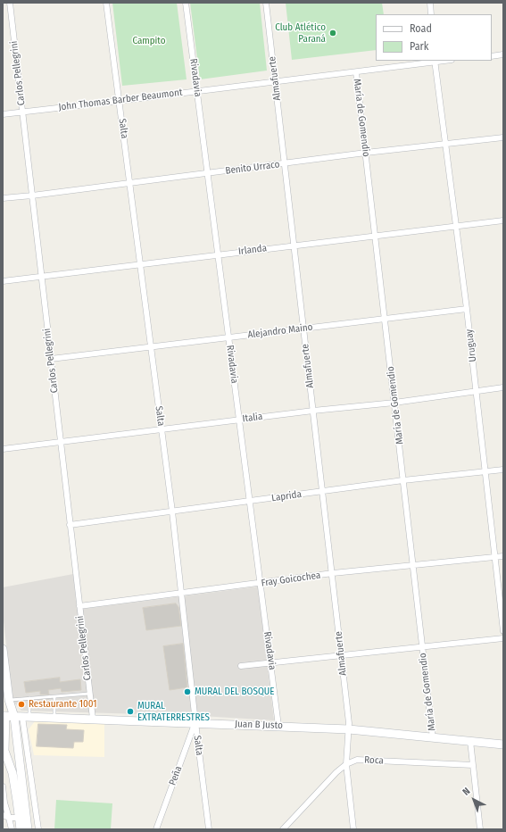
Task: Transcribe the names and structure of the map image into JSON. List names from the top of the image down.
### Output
{
  "streets": {
    "main road": ["Juan B Justo"],
    "street": [
      "Carlos Pellegrini",
      "Rivadavia",
      "Almafuerte",
      "John Thomas Barber Beaumont",
      "María de Gomendio",
      "Salta",
      "Benito Urraco",
      "Irlanda",
      "Alejandro Maino",
      "Uruguay",
      "Italia",
      "Laprida",
      "Fray Goicochea",
      "Roca",
      "Peña"
    ]
  },
  "crossings": [
    ["Carlos Pellegrini", "John Thomas Barber Beaumont"],
    ["Carlos Pellegrini", "Benito Urraco"],
    ["Carlos Pellegrini", "Irlanda"],
    ["Carlos Pellegrini", "Alejandro Maino"],
    ["Carlos Pellegrini", "Italia"],
    ["Carlos Pellegrini", "Laprida"],
    ["Carlos Pellegrini", "Fray Goicochea"],
    ["Carlos Pellegrini", "Juan B Justo"],
    ["Rivadavia", "John Thomas Barber Beaumont"],
    ["Rivadavia", "Benito Urraco"],
    ["Rivadavia", "Irlanda"],
    ["Rivadavia", "Alejandro Maino"],
    ["Rivadavia", "Italia"],
    ["Rivadavia", "Laprida"],
    ["Rivadavia", "Fray Goicochea"],
    ["Rivadavia", "Juan B Justo"],
    ["Almafuerte", "John Thomas Barber Beaumont"],
    ["Almafuerte", "Benito Urraco"],
    ["Almafuerte", "Irlanda"],
    ["Almafuerte", "Alejandro Maino"],
    ["Almafuerte", "Italia"],
    ["Almafuerte", "Laprida"],
    ["Almafuerte", "Fray Goicochea"],
    ["Almafuerte", "Juan B Justo"],
    ["John Thomas Barber Beaumont", "María de Gomendio"],
    ["John Thomas Barber Beaumont", "Salta"],
    ["John Thomas Barber Beaumont", "Uruguay"],
    ["María de Gomendio", "Benito Urraco"],
    ["María de Gomendio", "Irlanda"],
    ["María de Gomendio", "Alejandro Maino"],
    ["María de Gomendio", "Italia"],
    ["María de Gomendio", "Laprida"],
    ["María de Gomendio", "Fray Goicochea"],
    ["María de Gomendio", "Juan B Justo"],
    ["Salta", "Benito Urraco"],
    ["Salta", "Irlanda"],
    ["Salta", "Alejandro Maino"],
    ["Salta", "Italia"],
    ["Salta", "Laprida"],
    ["Salta", "Fray Goicochea"],
    ["Salta", "Juan B Justo"],
    ["Salta", "Peña"],
    ["Benito Urraco", "Uruguay"],
    ["Irlanda", "Uruguay"],
    ["Alejandro Maino", "Uruguay"],
    ["Uruguay", "Italia"],
    ["Uruguay", "Laprida"],
    ["Uruguay", "Fray Goicochea"],
    ["Juan B Justo", "Peña"]
  ],
  "parks": ["Campito"],
  "places": [
    "Club Atlético Paraná",
    "MURAL DEL BOSQUE",
    "Restaurante 1001",
    "MURAL EXTRATERRESTRES"
  ],
  "legend": ["Road", "Park"],
  "north": "top left"
}
